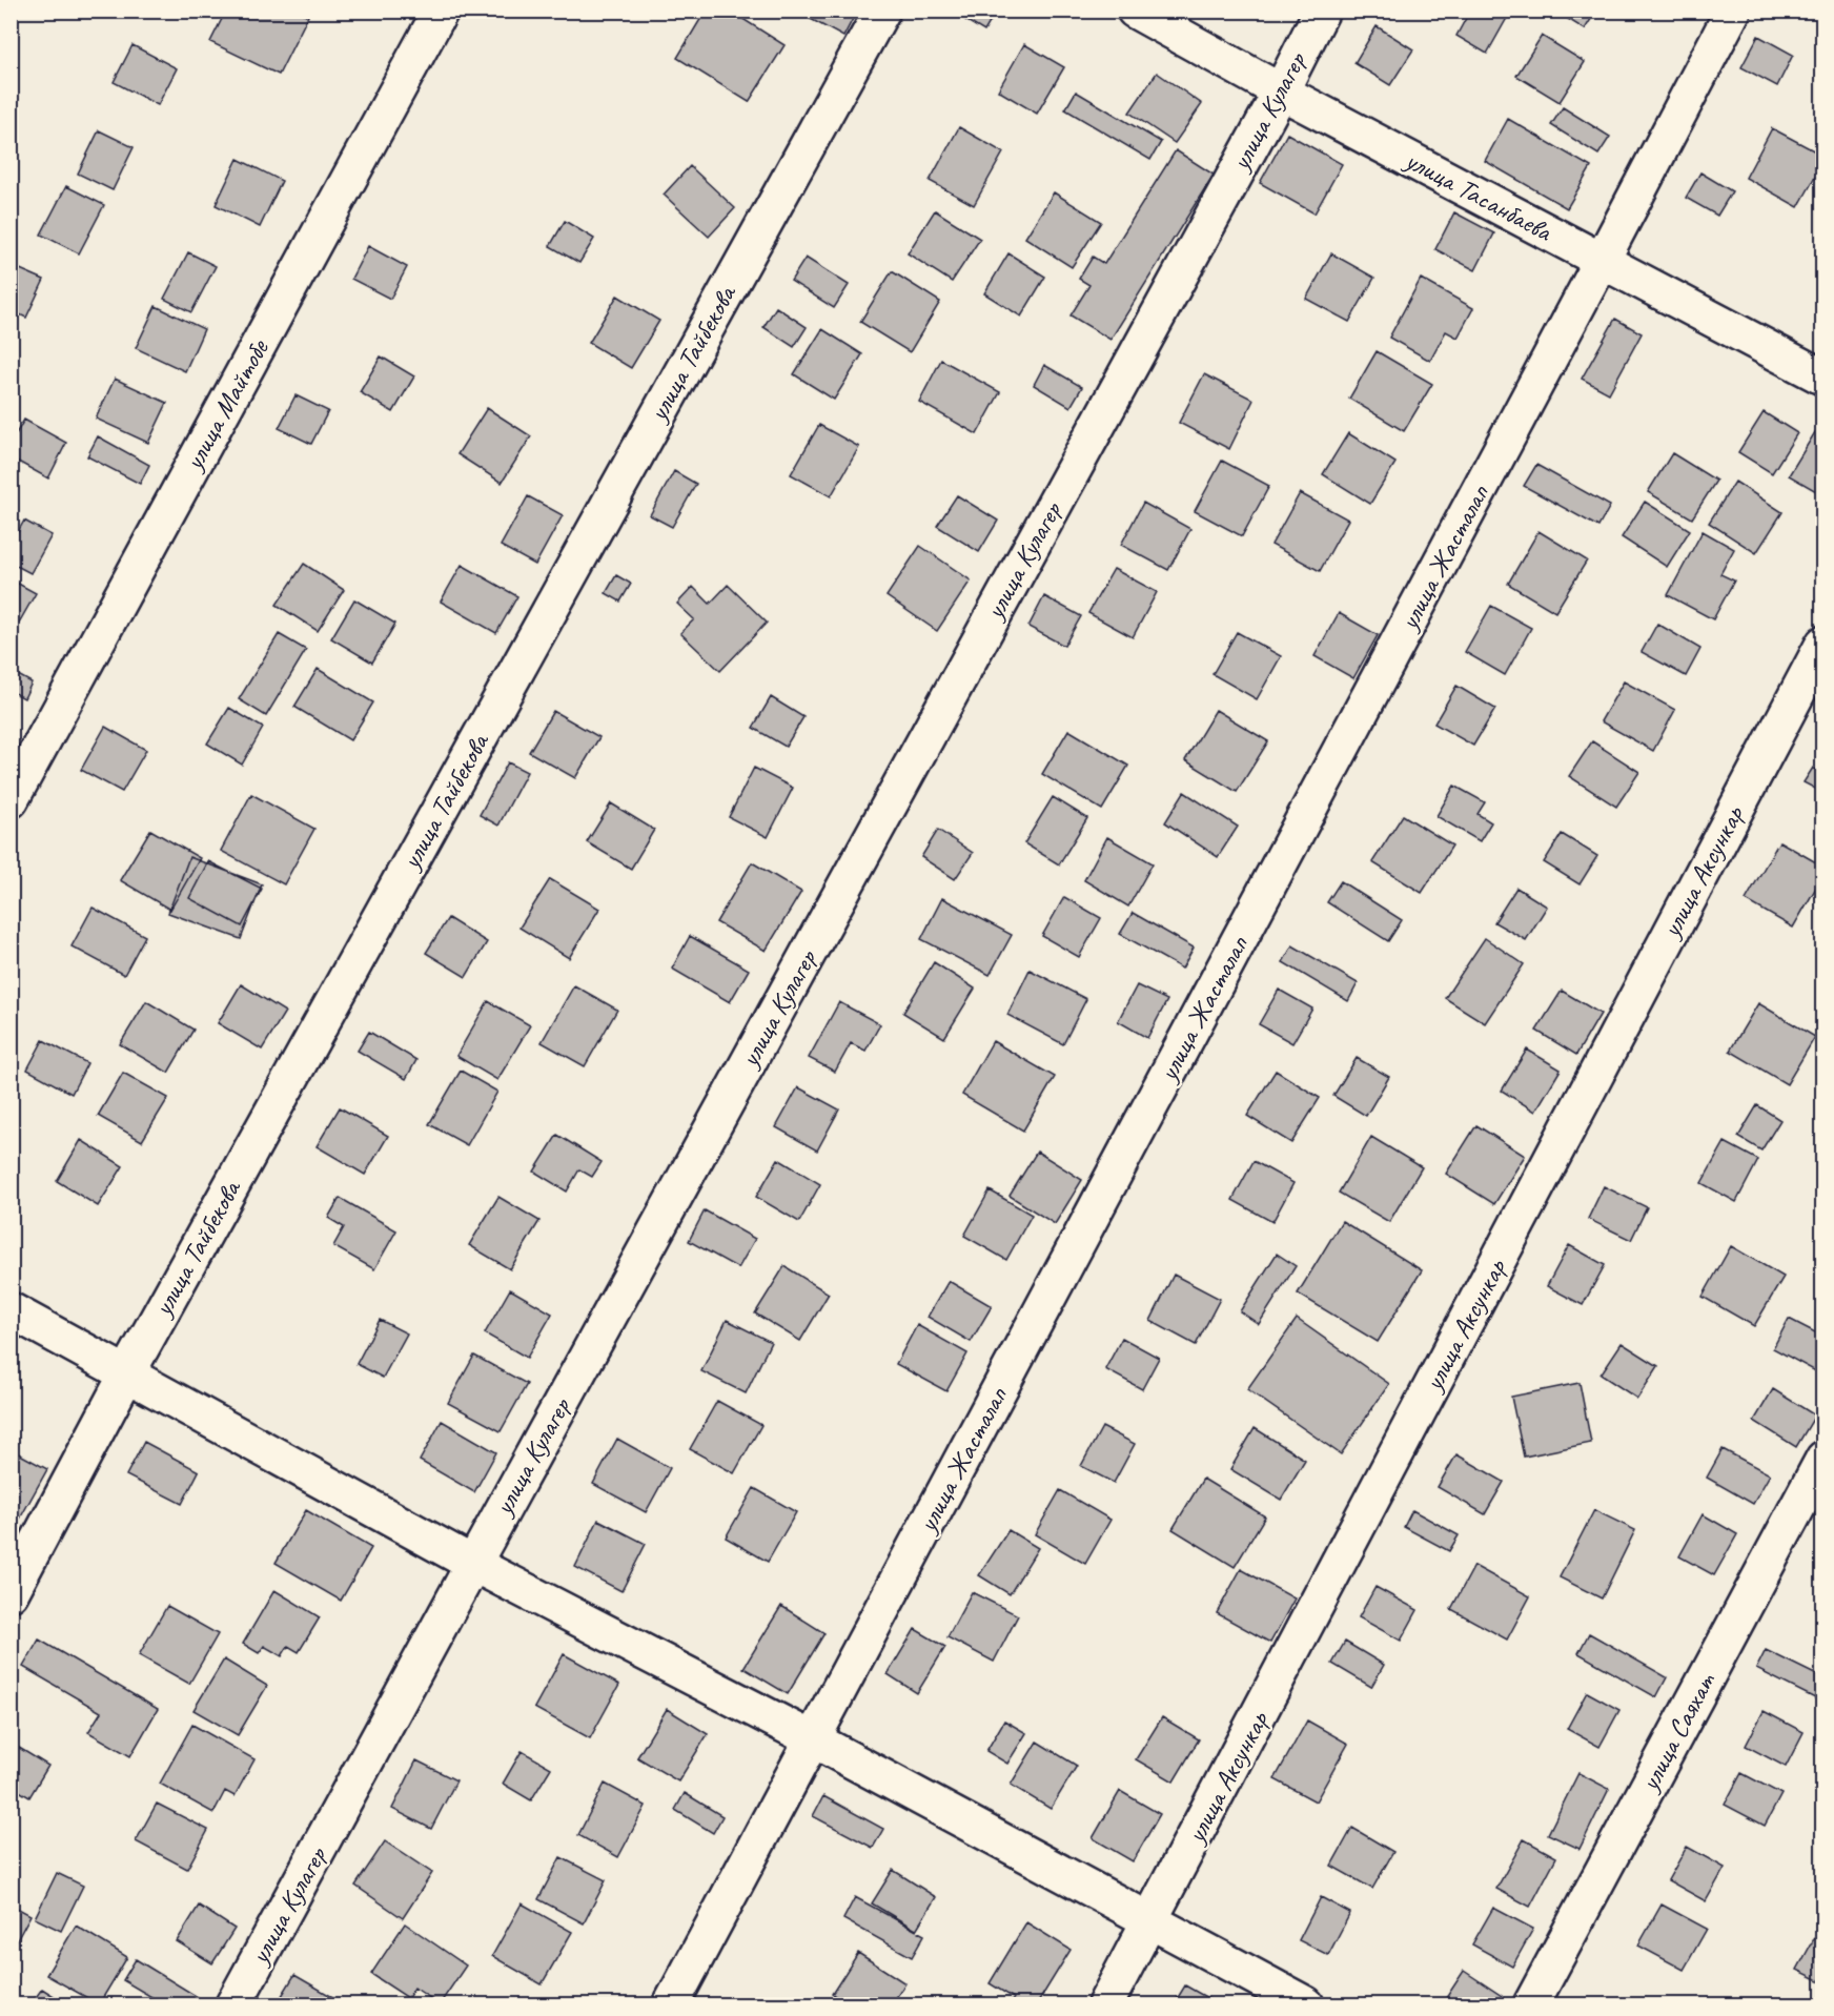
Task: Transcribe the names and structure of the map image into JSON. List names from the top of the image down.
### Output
{
  "streets": {
    "street": [
      "улица Кулагер",
      "улица Тасанбаева",
      "улица Тайбекова",
      "улица Майтобе",
      "улица Жасталап",
      "улица Аксункар",
      "улица Саяхат"
    ]
  },
  "crossings": [
    ["улица Кулагер", "улица Тасанбаева"],
    ["улица Тасанбаева", "улица Жасталап"]
  ]
}
